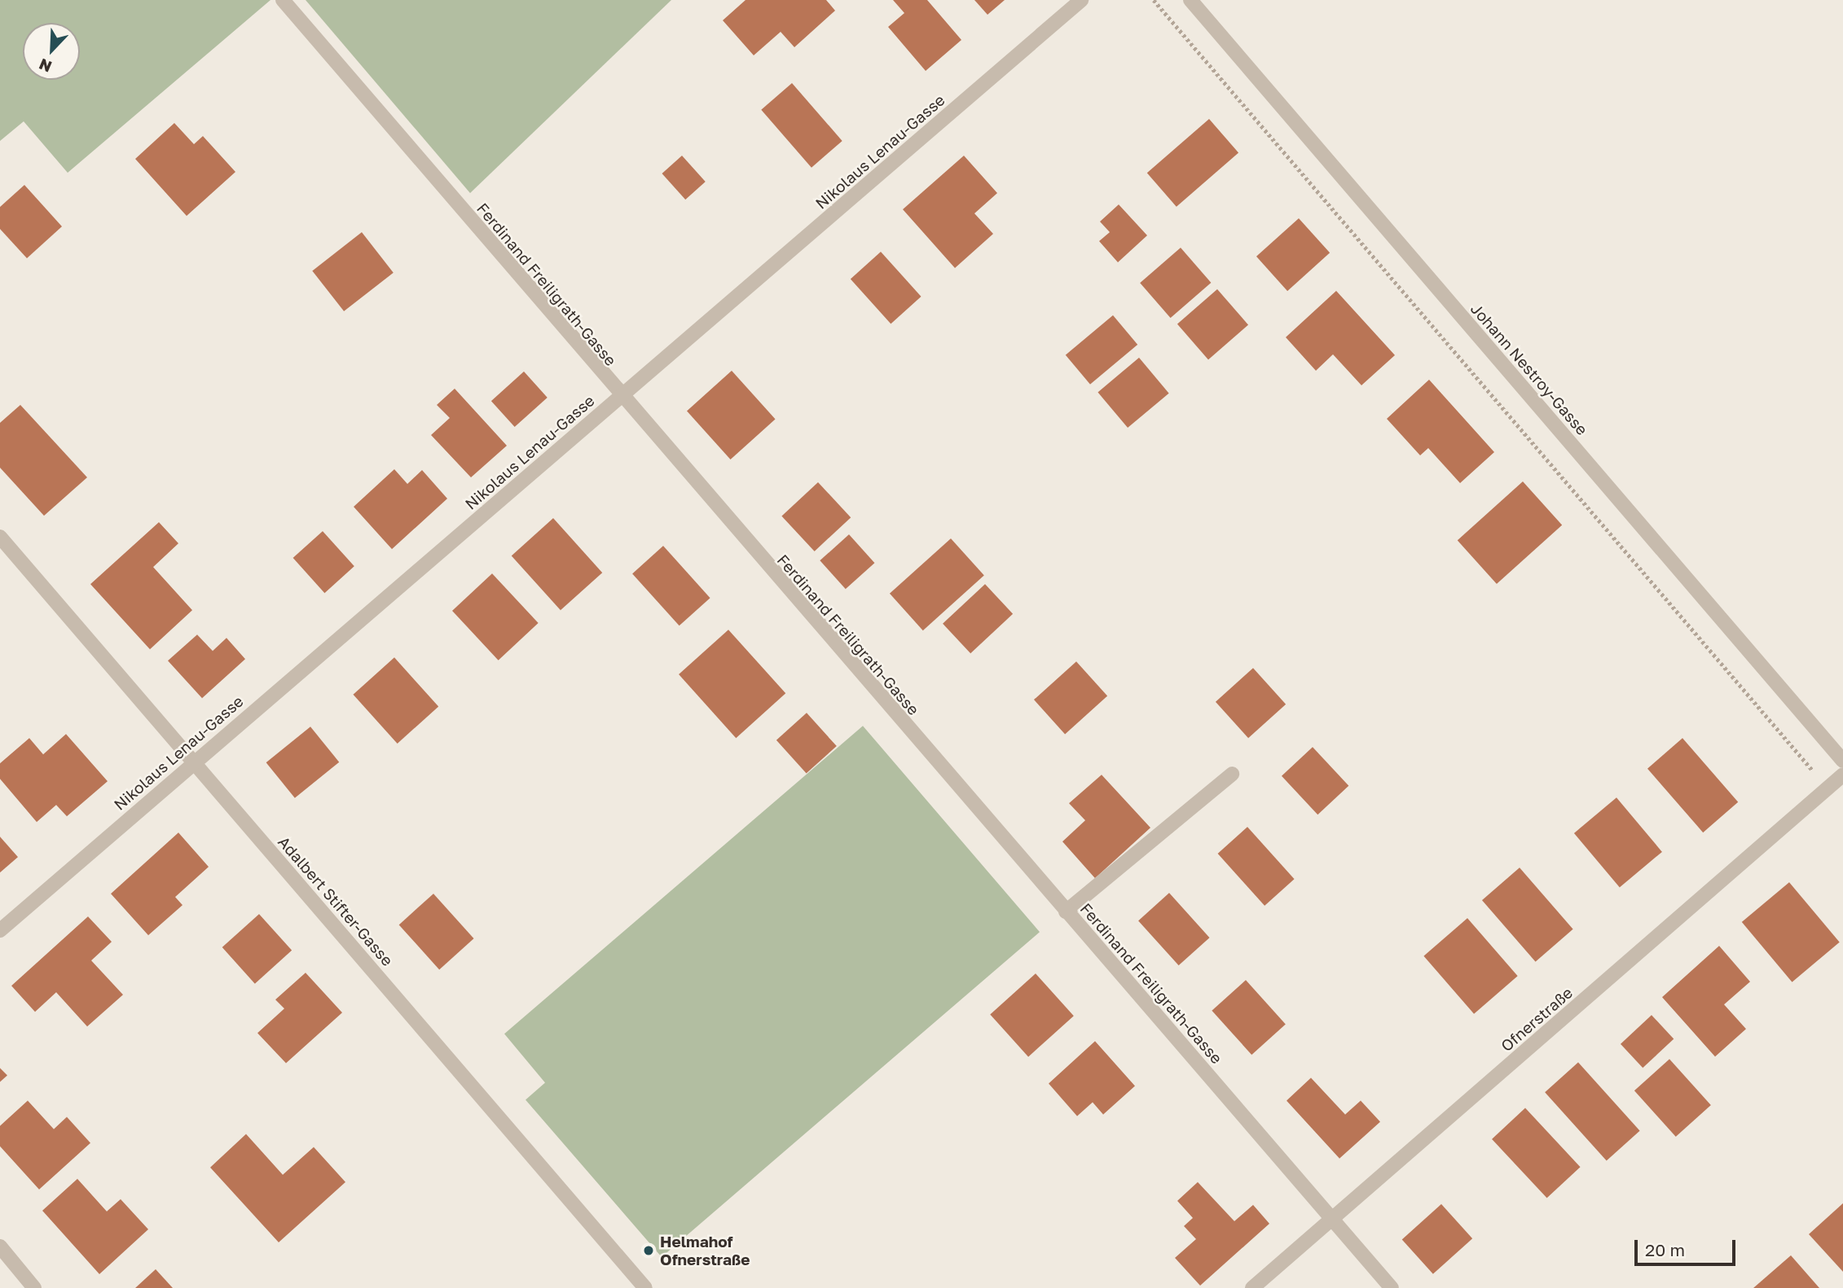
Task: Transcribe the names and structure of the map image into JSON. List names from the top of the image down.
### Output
{
  "streets": {
    "street": [
      "Nikolaus Lenau-Gasse",
      "Ferdinand Freiligrath-Gasse",
      "Johann Nestroy-Gasse",
      "Adalbert Stifter-Gasse",
      "Ofnerstraße"
    ]
  },
  "crossings": [
    ["Nikolaus Lenau-Gasse", "Ferdinand Freiligrath-Gasse"],
    ["Nikolaus Lenau-Gasse", "Adalbert Stifter-Gasse"],
    ["Ferdinand Freiligrath-Gasse", "Ofnerstraße"]
  ],
  "places": ["Helmahof Ofnerstraße"],
  "scale_bar": "20 m",
  "north": "bottom left"
}
